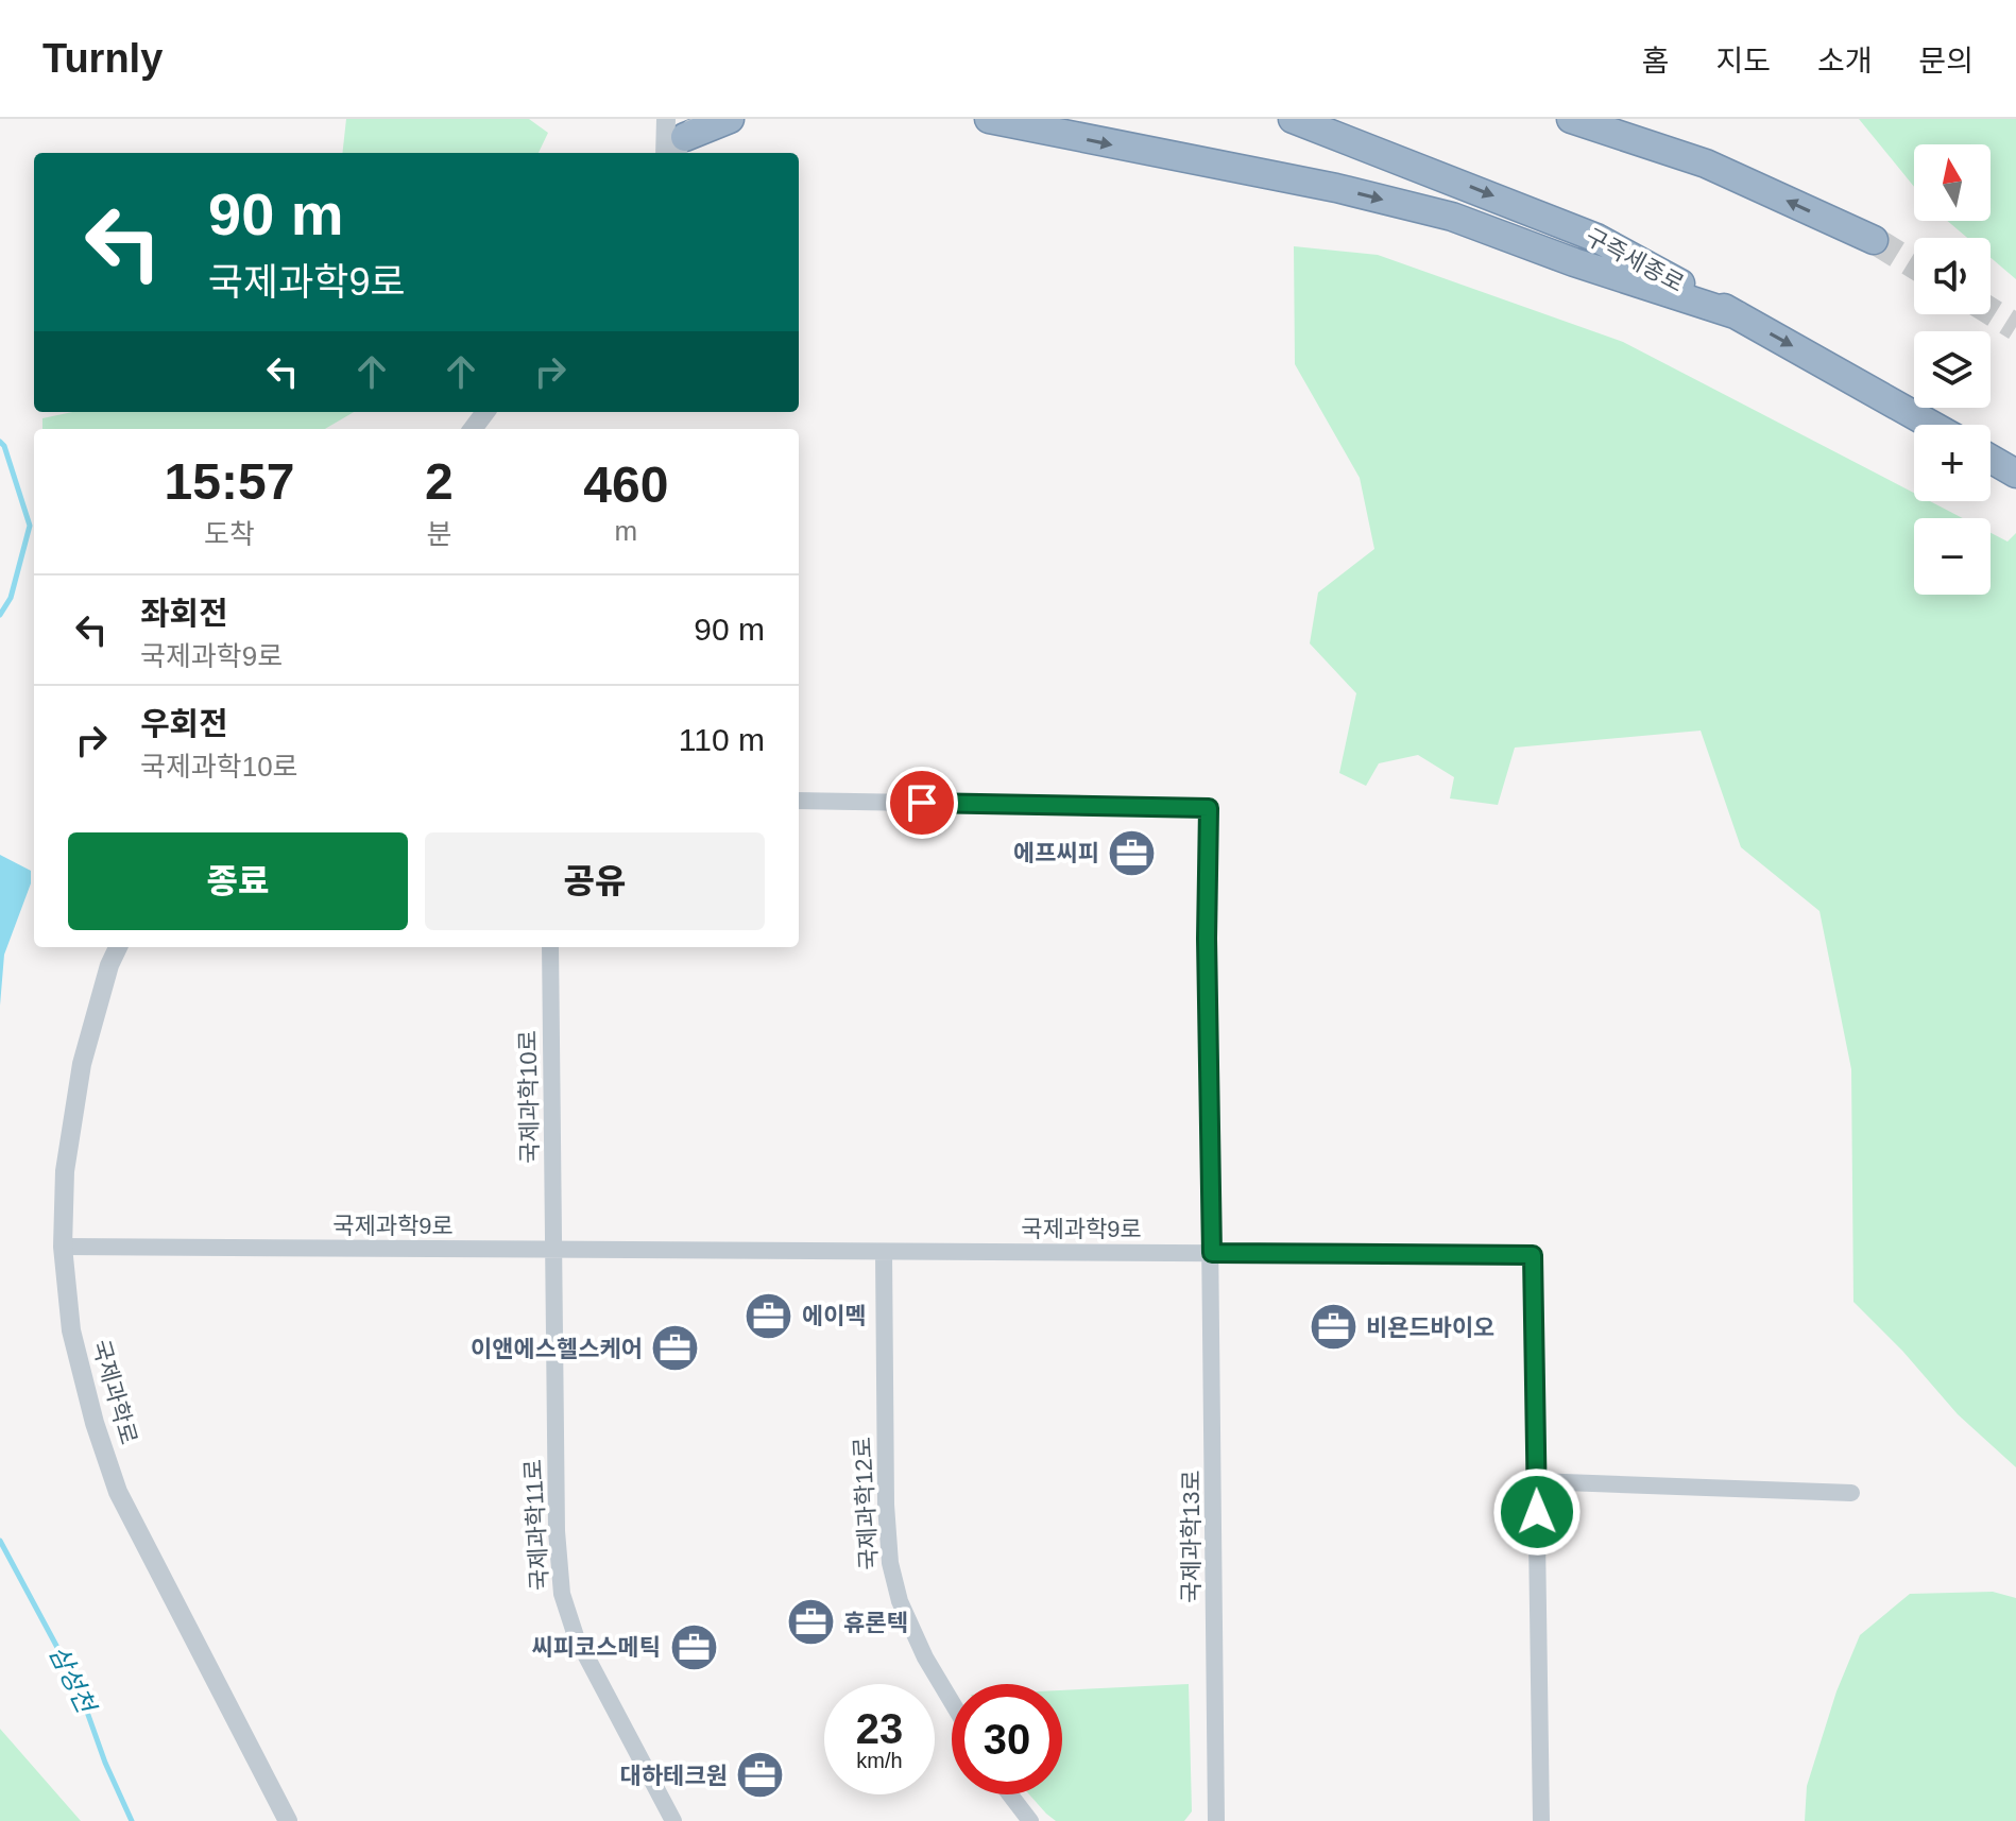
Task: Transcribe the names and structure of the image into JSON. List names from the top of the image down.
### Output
{
  "streets": {
    "highway": ["구즉세종로"],
    "street": [
      "국제과학10로",
      "국제과학9로",
      "국제과학로",
      "국제과학12로",
      "국제과학11로",
      "국제과학13로"
    ]
  },
  "crossings": [
    ["국제과학10로", "국제과학9로"],
    ["국제과학10로", "국제과학11로"],
    ["국제과학9로", "국제과학로"],
    ["국제과학9로", "국제과학12로"],
    ["국제과학9로", "국제과학11로"],
    ["국제과학9로", "국제과학13로"]
  ],
  "water": ["삼성천"],
  "places": {
    "office": [
      "에프씨피",
      "에이멕",
      "비욘드바이오",
      "이앤에스헬스케어",
      "휴론텍",
      "씨피코스메틱",
      "대하테크원"
    ]
  },
  "north": "top",
  "page": {
    "header": "Turnly",
    "nav": [
      "홈",
      "지도",
      "소개",
      "문의"
    ],
    "map_buttons": ["+", "−"],
    "turn": ["90 m", "국제과학9로"],
    "eta": [
      "15:57",
      "도착",
      "2",
      "분",
      "460",
      "m"
    ],
    "list": [
      {
        "name": "좌회전",
        "note": "국제과학9로",
        "value": "90 m"
      },
      {
        "name": "우회전",
        "note": "국제과학10로",
        "value": "110 m"
      }
    ],
    "buttons": ["종료", "공유"],
    "speed": "23 km/h",
    "limit": "30"
  }
}
